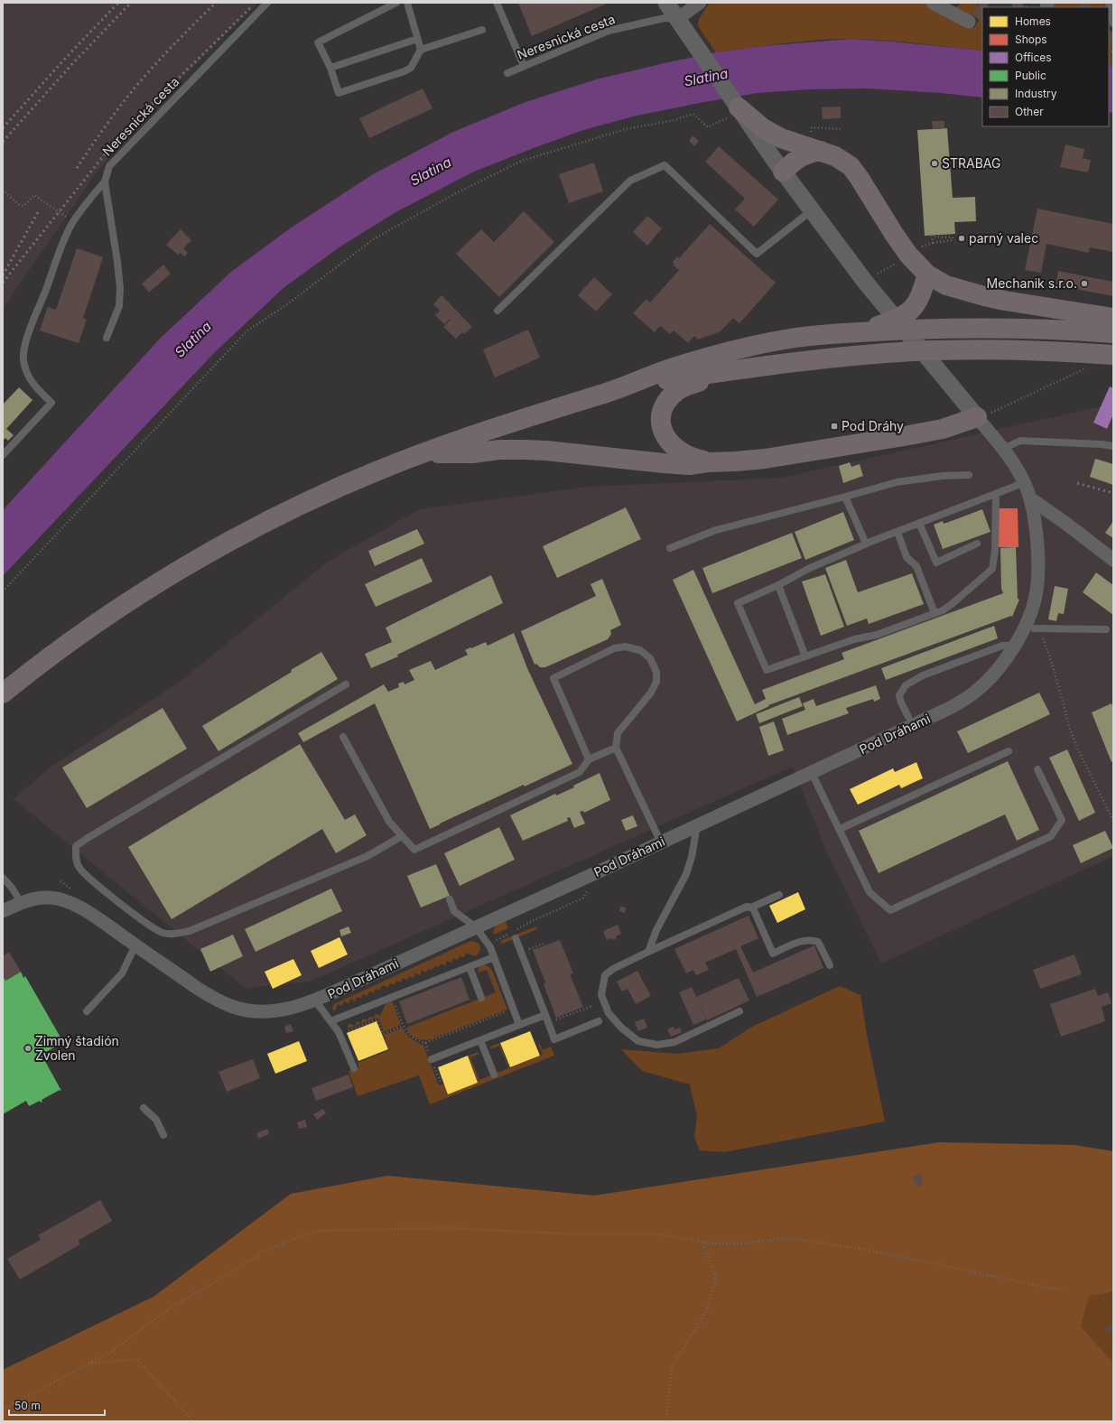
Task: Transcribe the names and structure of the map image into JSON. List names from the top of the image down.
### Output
{
  "streets": {
    "street": ["Pod Dráhami"],
    "lane": ["Neresnická cesta"]
  },
  "water": ["Slatina"],
  "places": {
    "other": [
      "STRABAG",
      "parný valec",
      "Mechanik s.r.o.",
      "Zimný štadión Zvolen"
    ],
    "transit": ["Pod Dráhy"]
  },
  "legend": [
    "Homes",
    "Shops",
    "Offices",
    "Public",
    "Industry",
    "Other"
  ],
  "scale_bar": "50 m"
}
